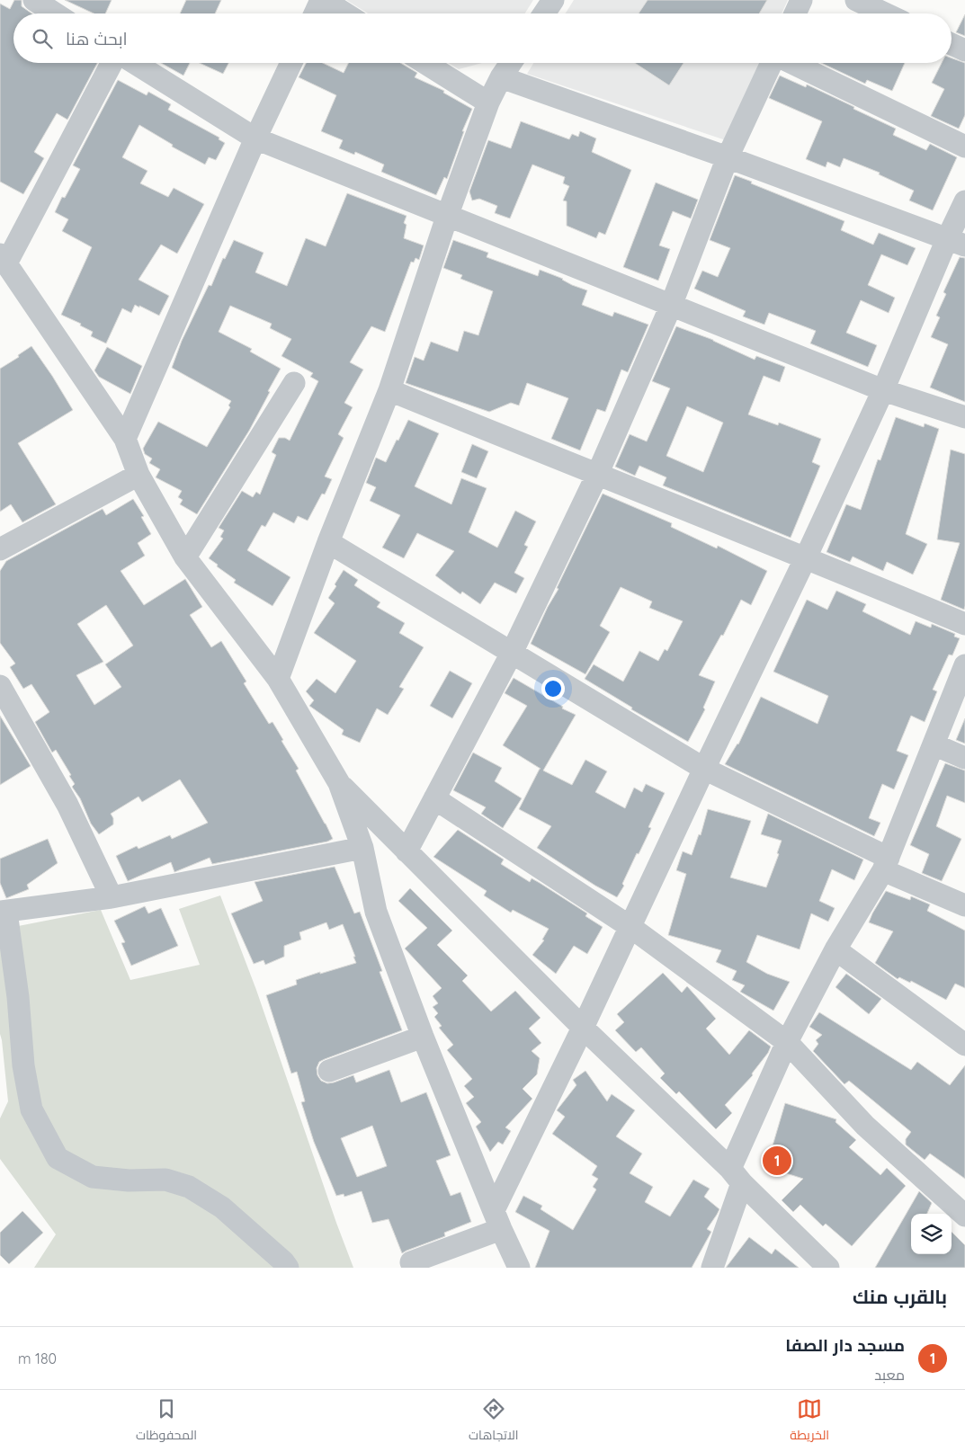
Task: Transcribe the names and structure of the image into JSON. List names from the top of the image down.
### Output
{
  "page": {
    "search": "ابحث هنا",
    "pins": "1",
    "heading": "بالقرب منك",
    "list": [
      {
        "mark": "1",
        "name": "مسجد دار الصفا",
        "note": "معبد",
        "value": "180 m"
      }
    ],
    "nav": ["الخريطة", "الاتجاهات", "المحفوظات"]
  }
}
